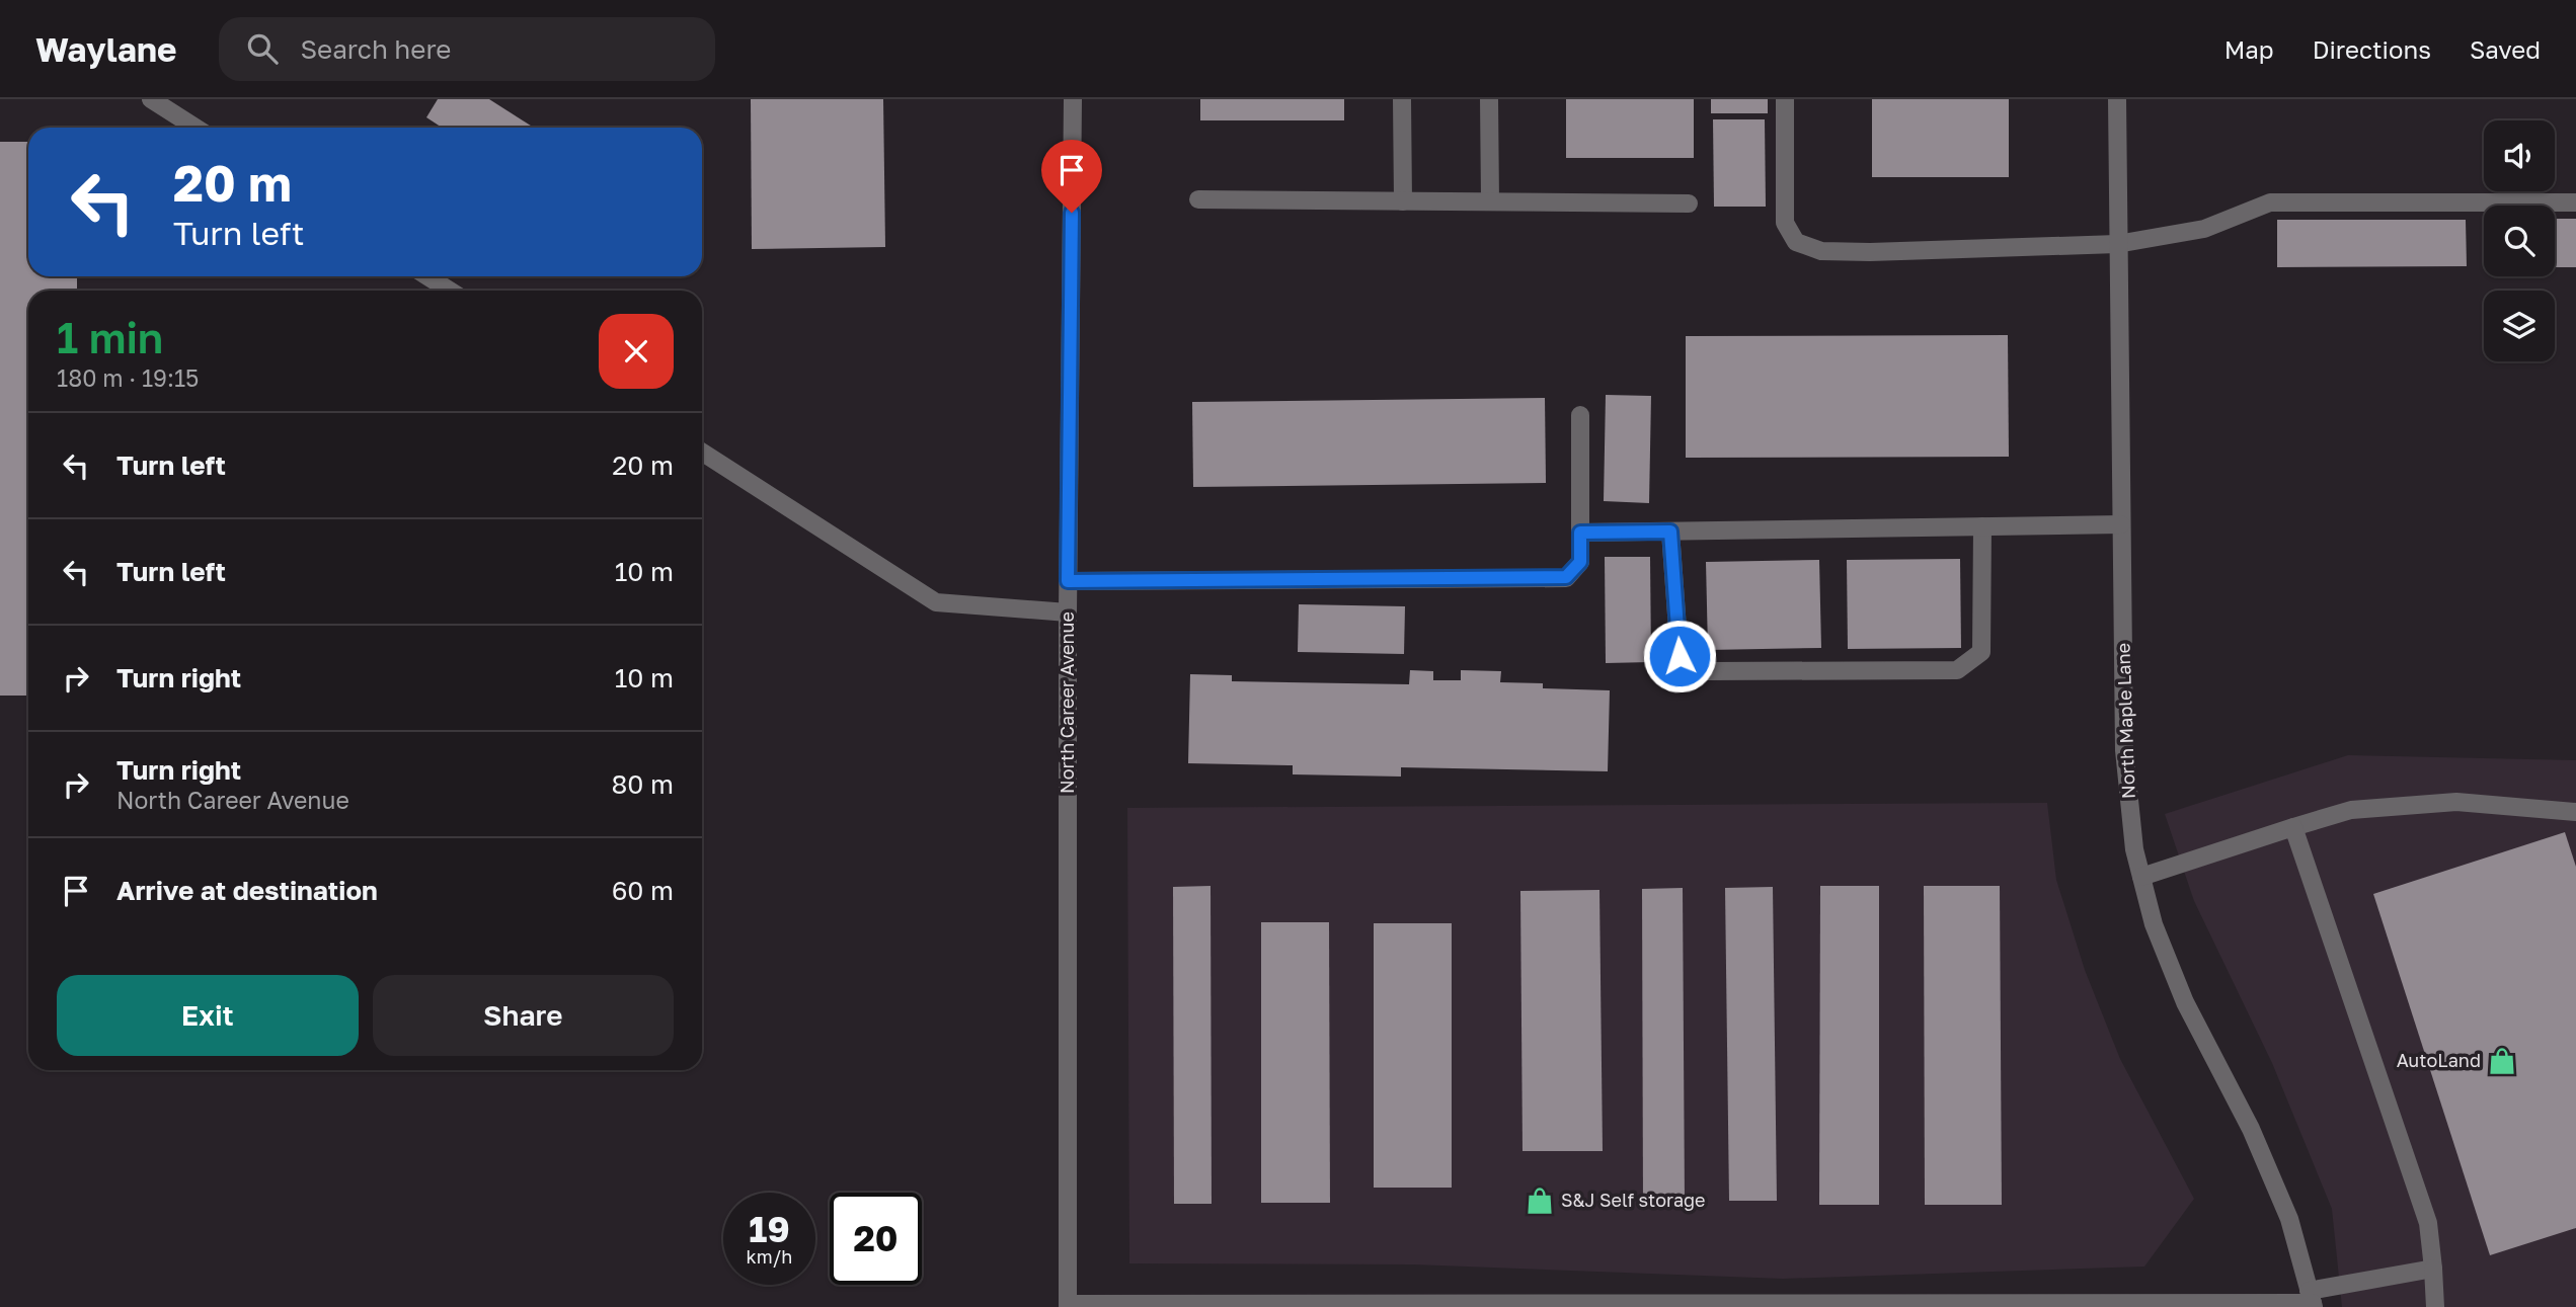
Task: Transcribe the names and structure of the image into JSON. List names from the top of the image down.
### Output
{
  "streets": {
    "street": ["North Career Avenue", "North Maple Lane"]
  },
  "places": {
    "shop": ["AutoLand", "S&J Self storage"]
  },
  "page": {
    "header": "Waylane",
    "search": "Search here",
    "nav": ["Map", "Directions", "Saved"],
    "turn": ["20 m", "Turn left"],
    "heading": ["1 min", "180 m · 19:15"],
    "list": [
      {
        "name": "Turn left",
        "value": "20 m"
      },
      {
        "name": "Turn left",
        "value": "10 m"
      },
      {
        "name": "Turn right",
        "value": "10 m"
      },
      {
        "name": "Turn right",
        "note": "North Career Avenue",
        "value": "80 m"
      },
      {
        "name": "Arrive at destination",
        "value": "60 m"
      }
    ],
    "buttons": ["Exit", "Share"],
    "speed": "19 km/h",
    "limit": "20"
  }
}
